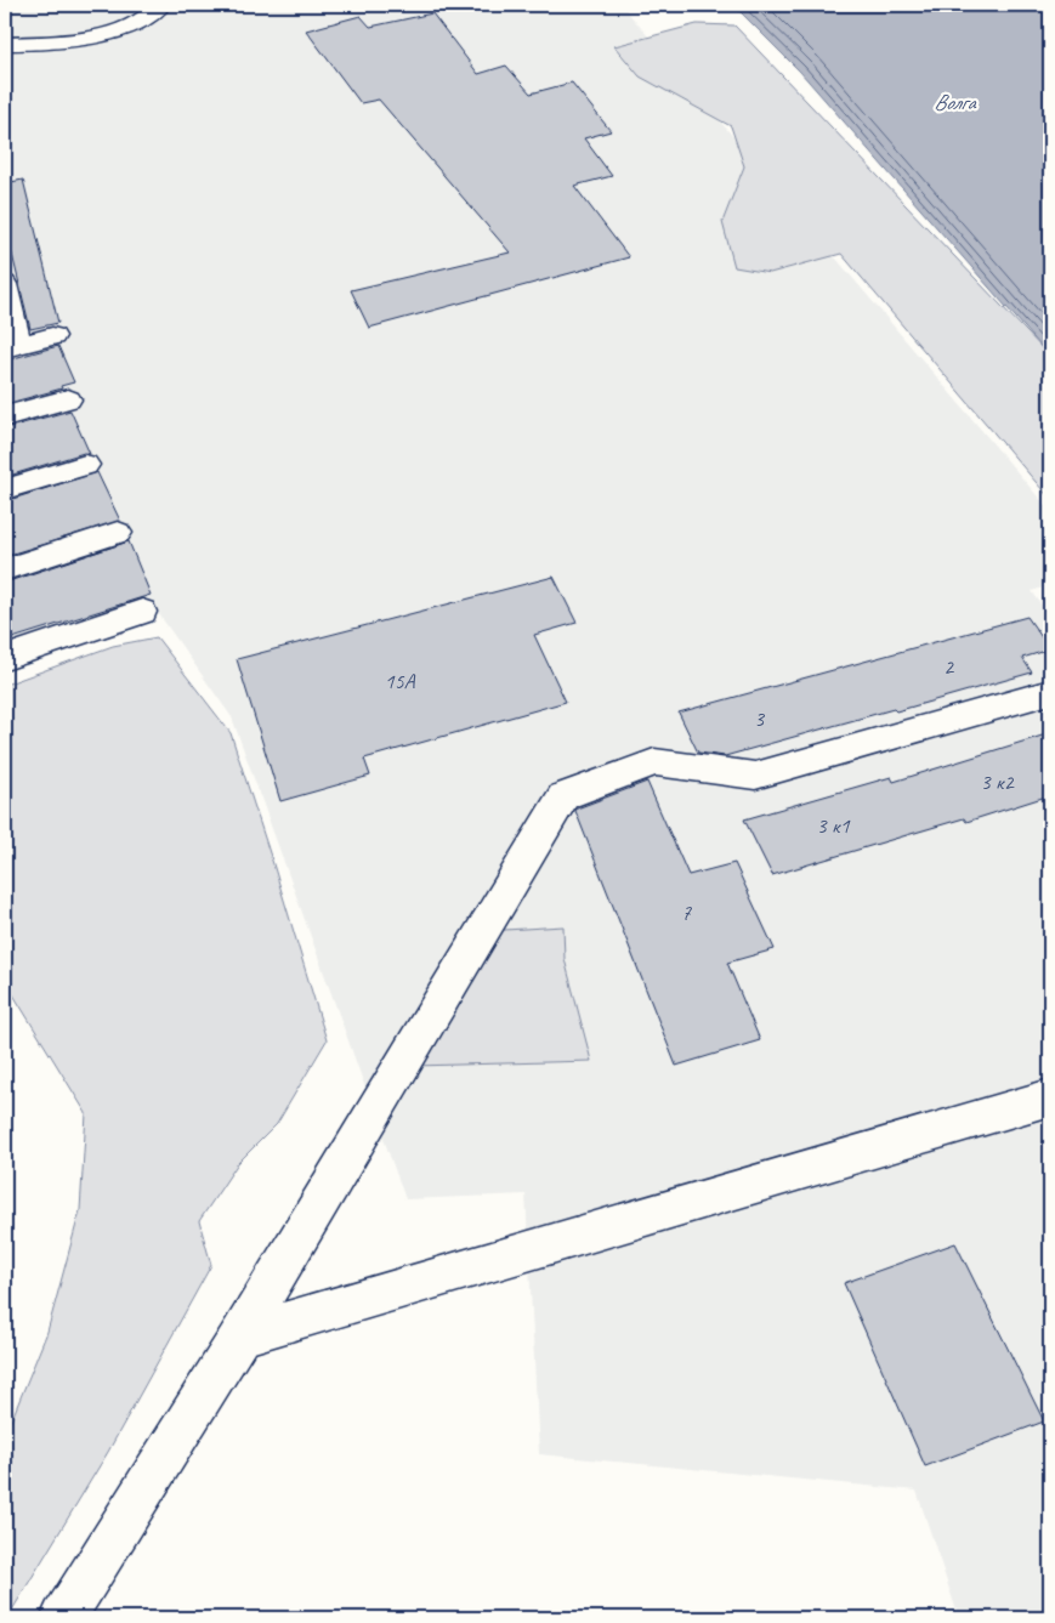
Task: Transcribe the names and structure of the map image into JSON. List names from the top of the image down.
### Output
{
  "water": ["Волга"],
  "house_numbers": [
    "2",
    "15А",
    "3",
    "3 к2",
    "3 к1",
    "7"
  ]
}
